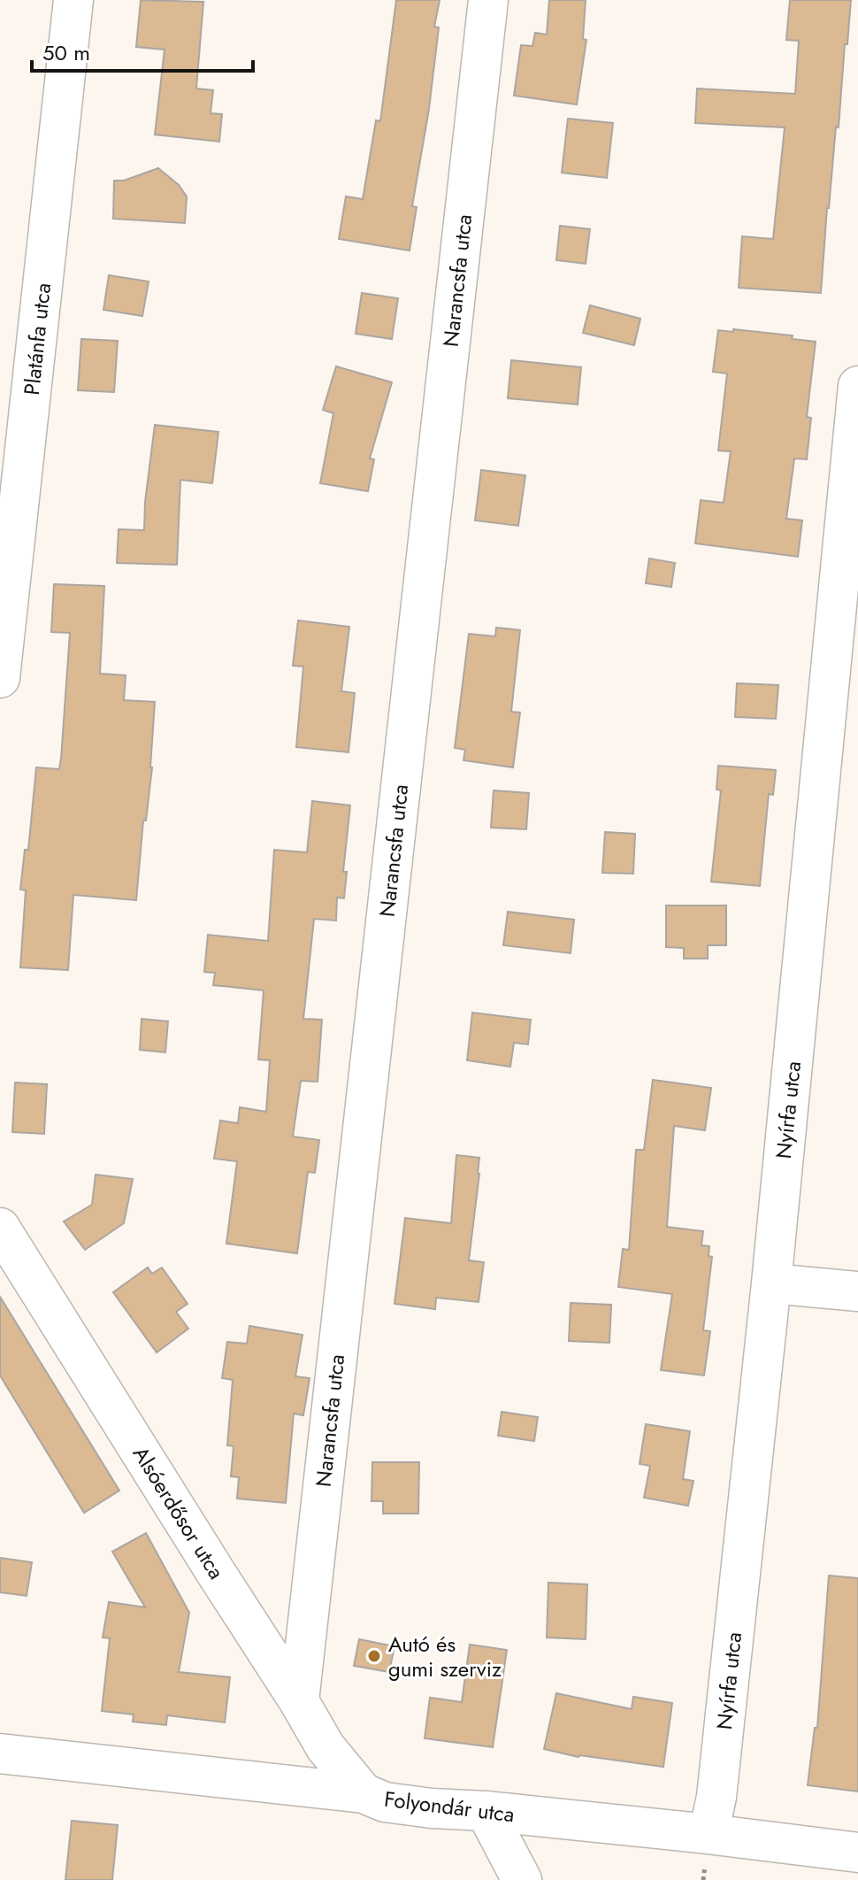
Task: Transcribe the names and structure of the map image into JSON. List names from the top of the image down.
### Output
{
  "streets": {
    "street": [
      "Narancsfa utca",
      "Platánfa utca",
      "Nyírfa utca",
      "Alsóerdősor utca",
      "Folyondár utca"
    ]
  },
  "crossings": [
    ["Narancsfa utca", "Alsóerdősor utca"],
    ["Nyírfa utca", "Folyondár utca"],
    ["Alsóerdősor utca", "Folyondár utca"]
  ],
  "places": ["Autó és gumi szerviz"],
  "scale_bar": "50 m"
}
